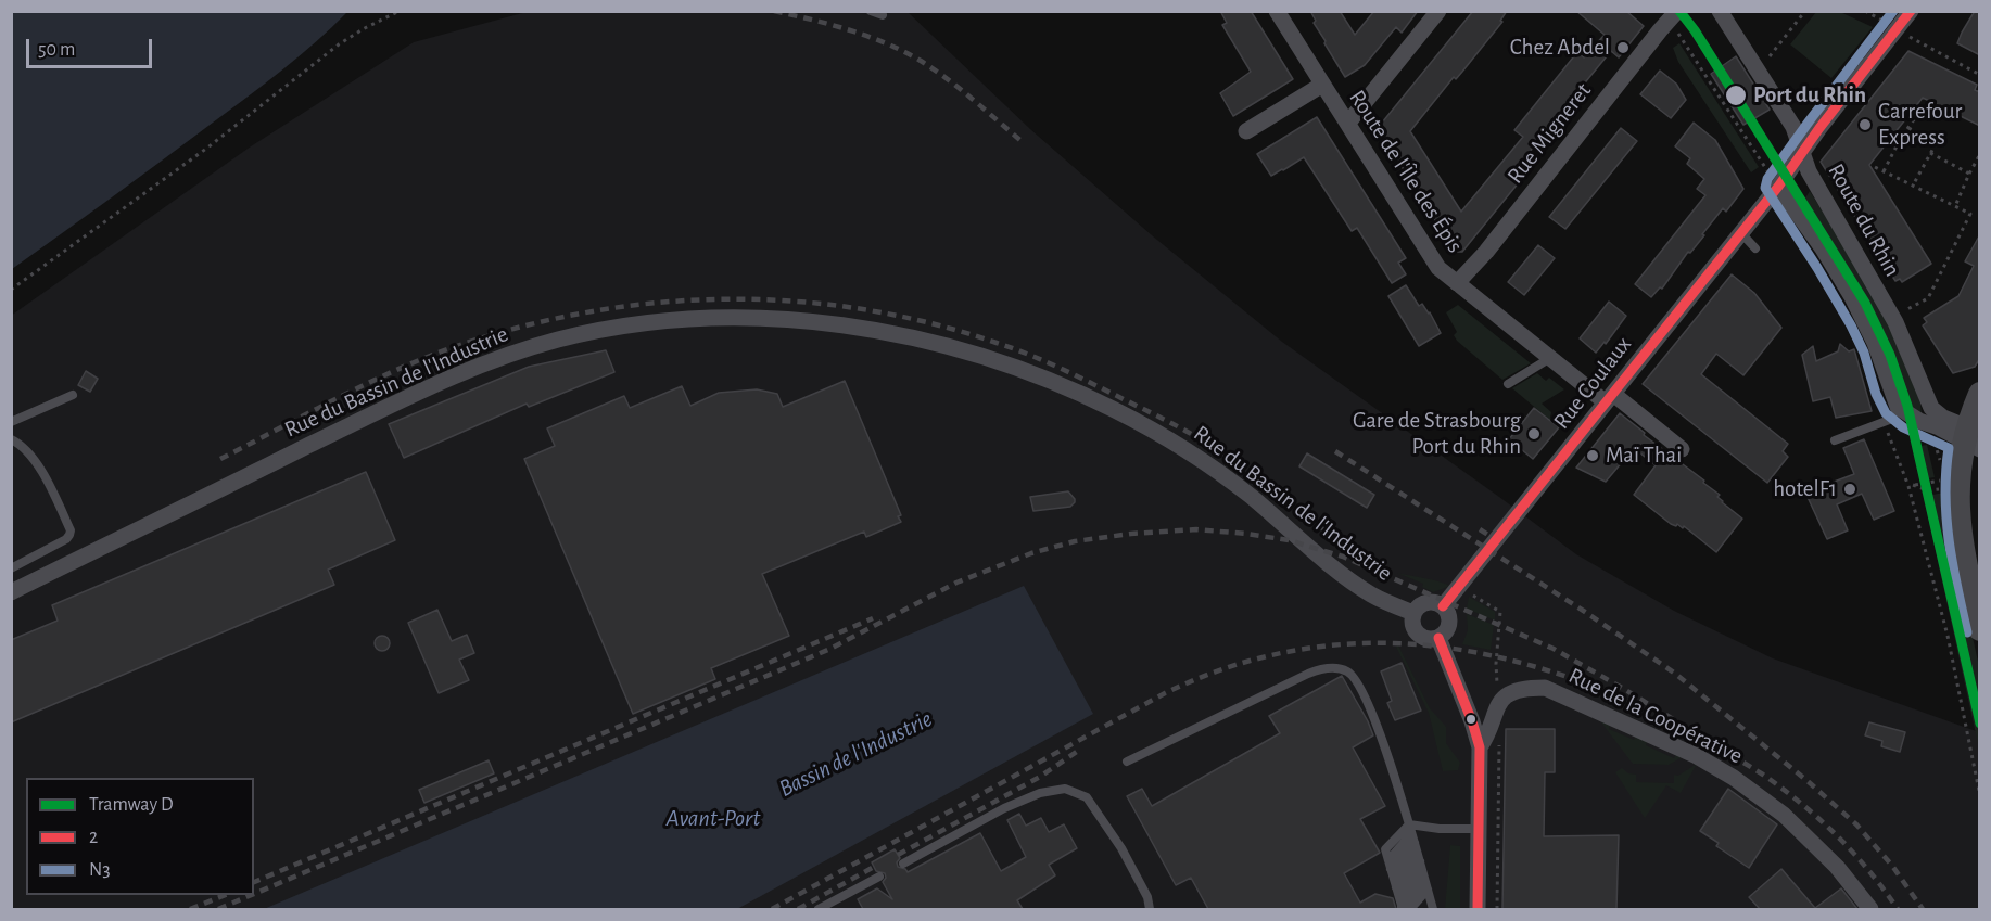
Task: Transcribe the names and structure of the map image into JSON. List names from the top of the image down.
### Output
{
  "streets": {
    "street": [
      "Rue Migneret",
      "Route de l'Île des Épis",
      "Route du Rhin",
      "Rue du Bassin de l'Industrie",
      "Rue Coulaux",
      "Rue de la Coopérative"
    ]
  },
  "crossings": [
    ["Rue Migneret", "Route de l'Île des Épis"],
    ["Route de l'Île des Épis", "Rue Coulaux"],
    ["Route du Rhin", "Rue Coulaux"],
    ["Rue du Bassin de l'Industrie", "Rue Coulaux"]
  ],
  "water": ["Bassin de l'Industrie", "Avant-Port"],
  "places": [
    "Chez Abdel",
    "Port du Rhin",
    "Carrefour Express",
    "Gare de Strasbourg Port du Rhin",
    "Maï Thai",
    "hotelF1"
  ],
  "lines": ["tram line D", "transit line 2", "transit line N3"],
  "legend": ["Tramway D", "2", "N3"],
  "scale_bar": "50 m"
}
